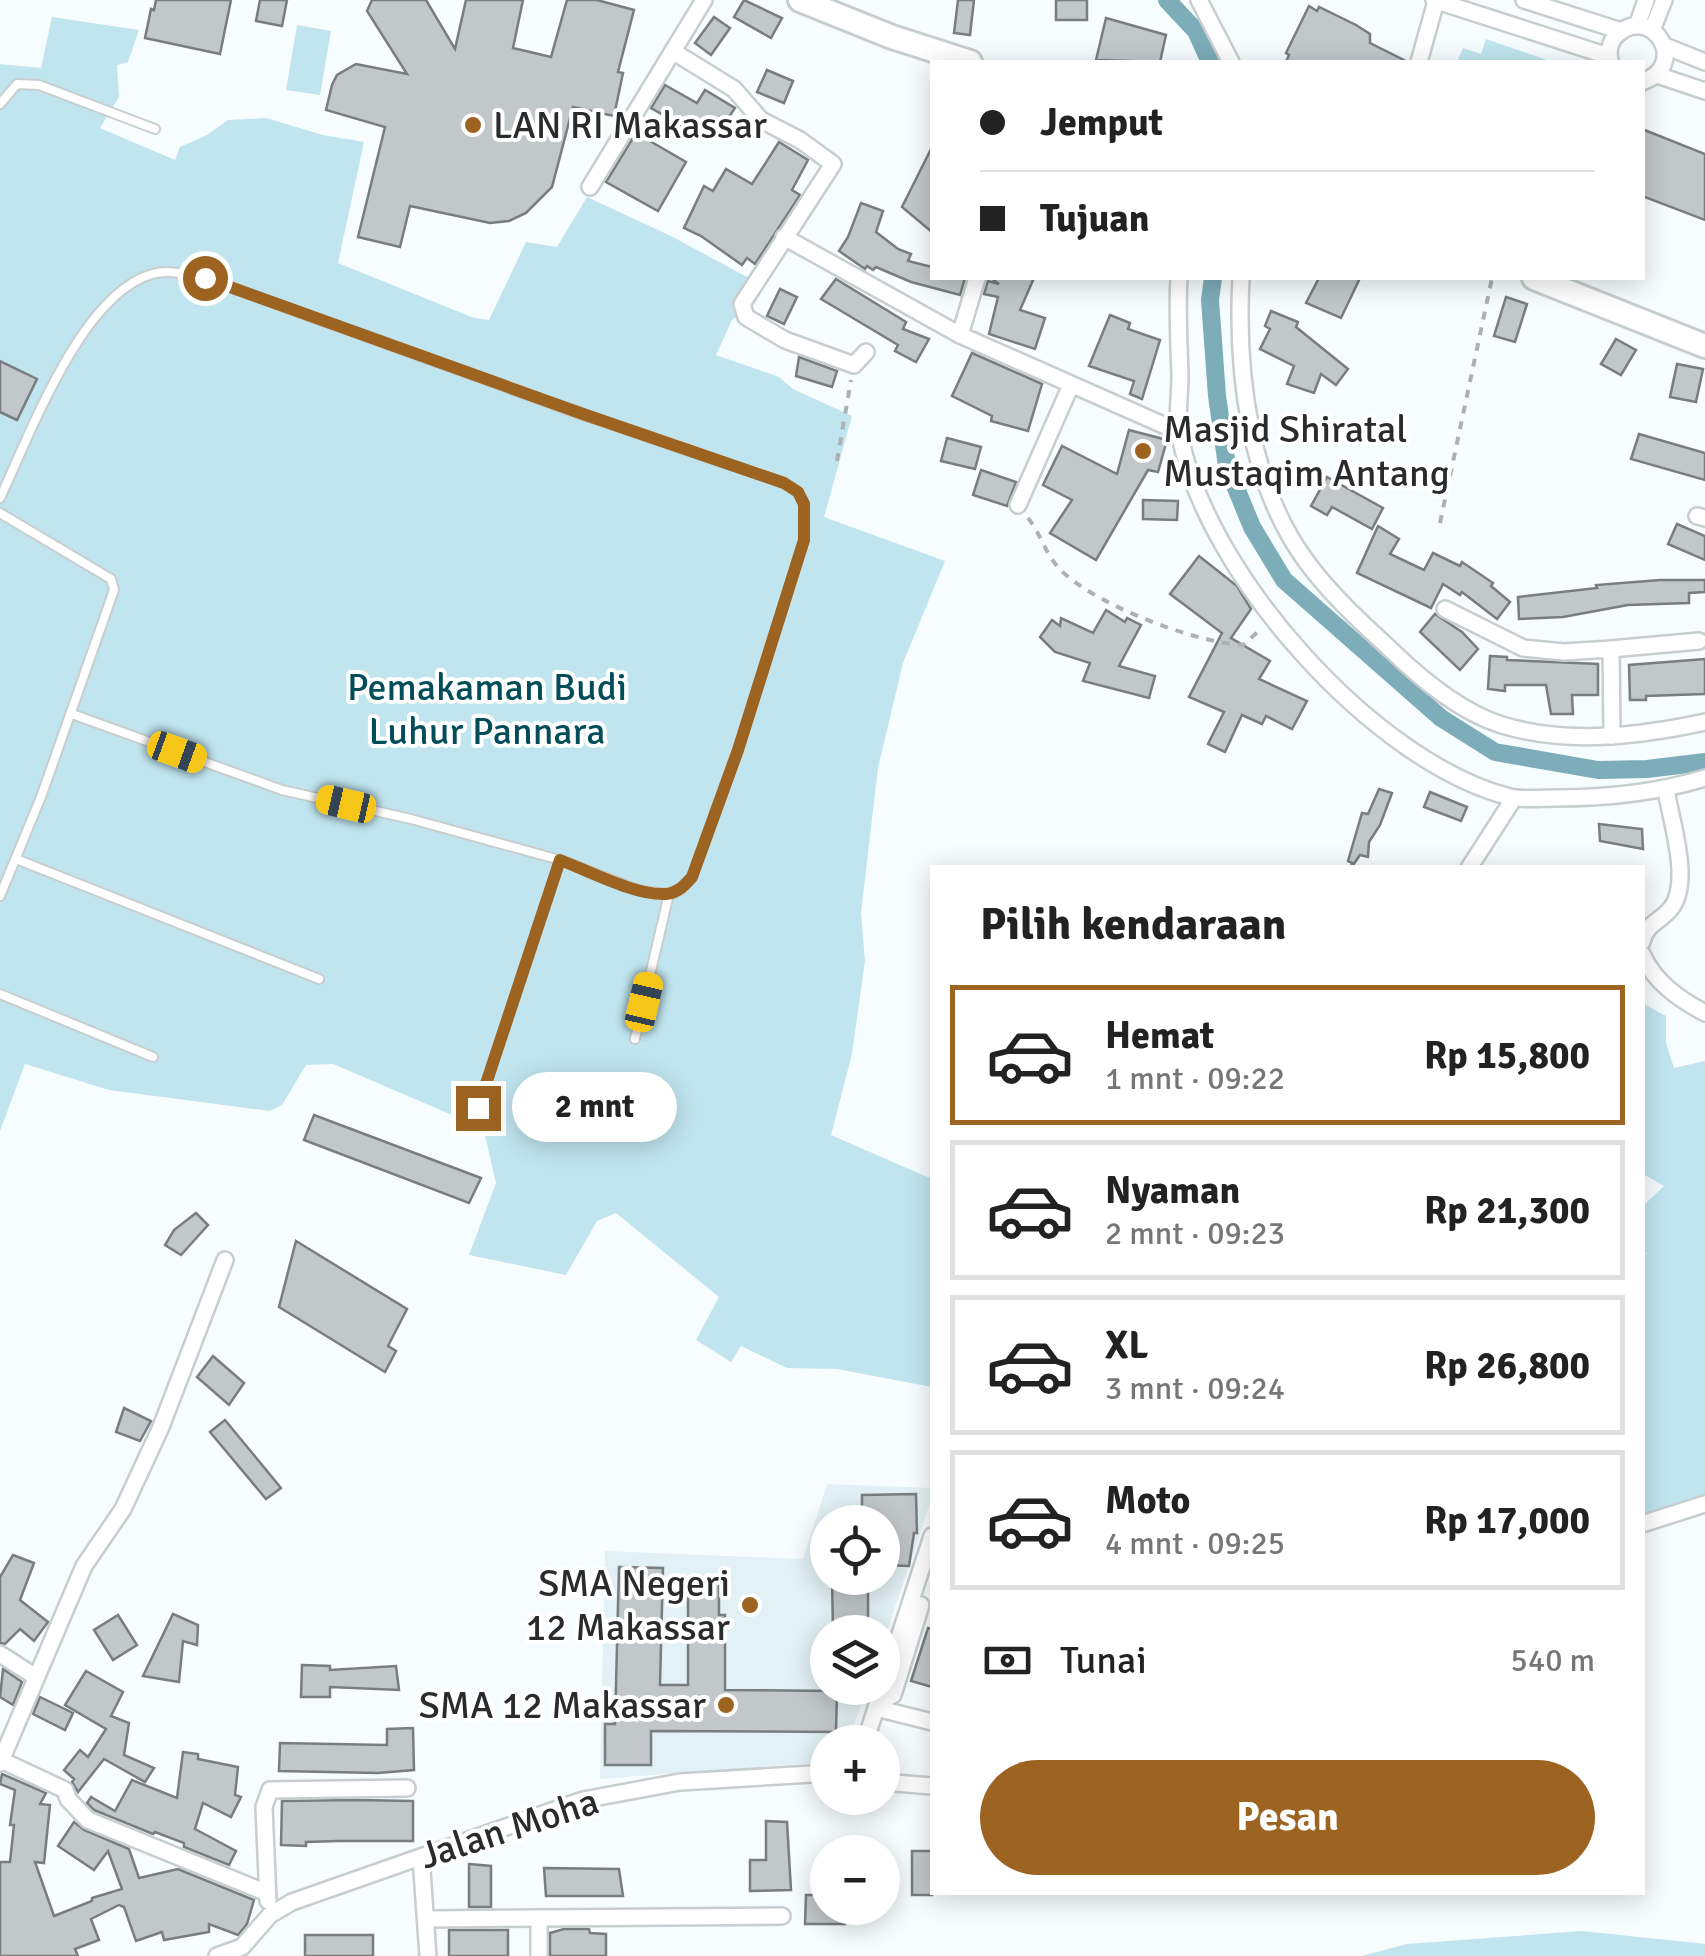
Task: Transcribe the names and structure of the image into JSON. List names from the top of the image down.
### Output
{
  "streets": {
    "street": ["Jalan Moha"]
  },
  "parks": ["Pemakaman Budi Luhur Pannara"],
  "places": [
    "LAN RI Makassar",
    "Masjid Shiratal Mustaqim Antang",
    "SMA Negeri 12 Makassar",
    "SMA 12 Makassar"
  ],
  "page": {
    "banner": ["Jemput", "Tujuan"],
    "heading": "Pilih kendaraan",
    "list": [
      {
        "name": "Hemat",
        "note": "1 mnt · 09:22",
        "value": "Rp 15,800"
      },
      {
        "name": "Nyaman",
        "note": "2 mnt · 09:23",
        "value": "Rp 21,300"
      },
      {
        "name": "XL",
        "note": "3 mnt · 09:24",
        "value": "Rp 26,800"
      },
      {
        "name": "Moto",
        "note": "4 mnt · 09:25",
        "value": "Rp 17,000"
      }
    ],
    "bubble": "2 mnt",
    "map_buttons": ["+", "−"],
    "pay": ["Tunai", "540 m"],
    "buttons": "Pesan"
  }
}
